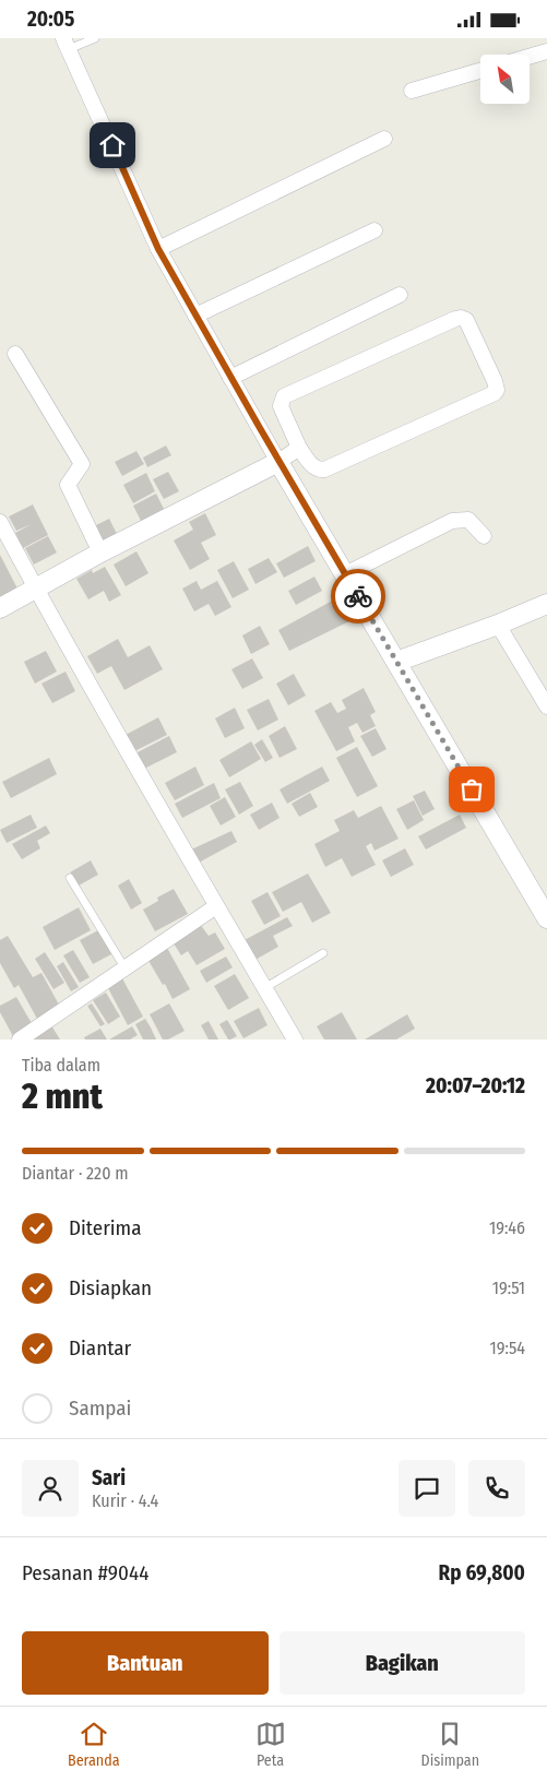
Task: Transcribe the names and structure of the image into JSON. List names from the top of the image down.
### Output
{
  "north": "top left",
  "page": {
    "status": "20:05",
    "heading": ["2 mnt", "Tiba dalam", "20:07–20:12"],
    "panel": [
      "Sari",
      "Kurir · 4.4",
      "Pesanan #9044",
      "Rp 69,800"
    ],
    "bar": "Diantar · 220 m",
    "list": [
      ["Diterima", "19:46"],
      ["Disiapkan", "19:51"],
      ["Diantar", "19:54"],
      "Sampai"
    ],
    "buttons": ["Bantuan", "Bagikan"],
    "tabs": ["Beranda", "Peta", "Disimpan"]
  }
}
